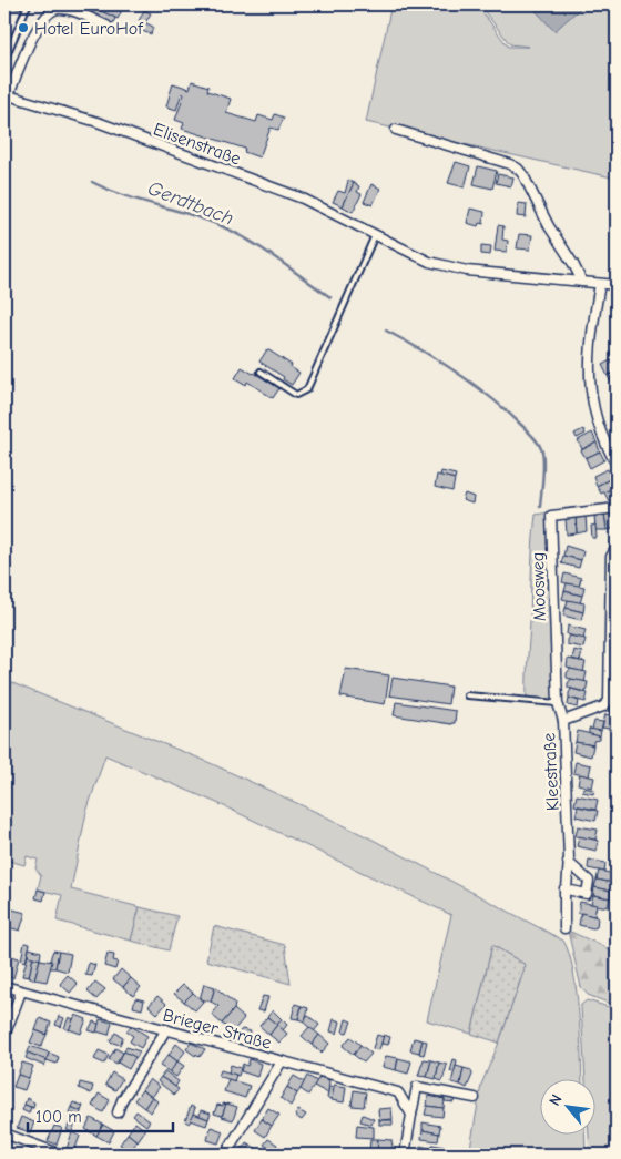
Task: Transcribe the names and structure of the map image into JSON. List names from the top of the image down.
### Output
{
  "streets": {
    "street": [
      "Elisenstraße",
      "Moosweg",
      "Kleestraße",
      "Brieger Straße"
    ]
  },
  "crossings": [
    ["Moosweg", "Kleestraße"]
  ],
  "water": ["Gerdtbach"],
  "places": ["Hotel EuroHof"],
  "scale_bar": "100 m",
  "north": "top left"
}
